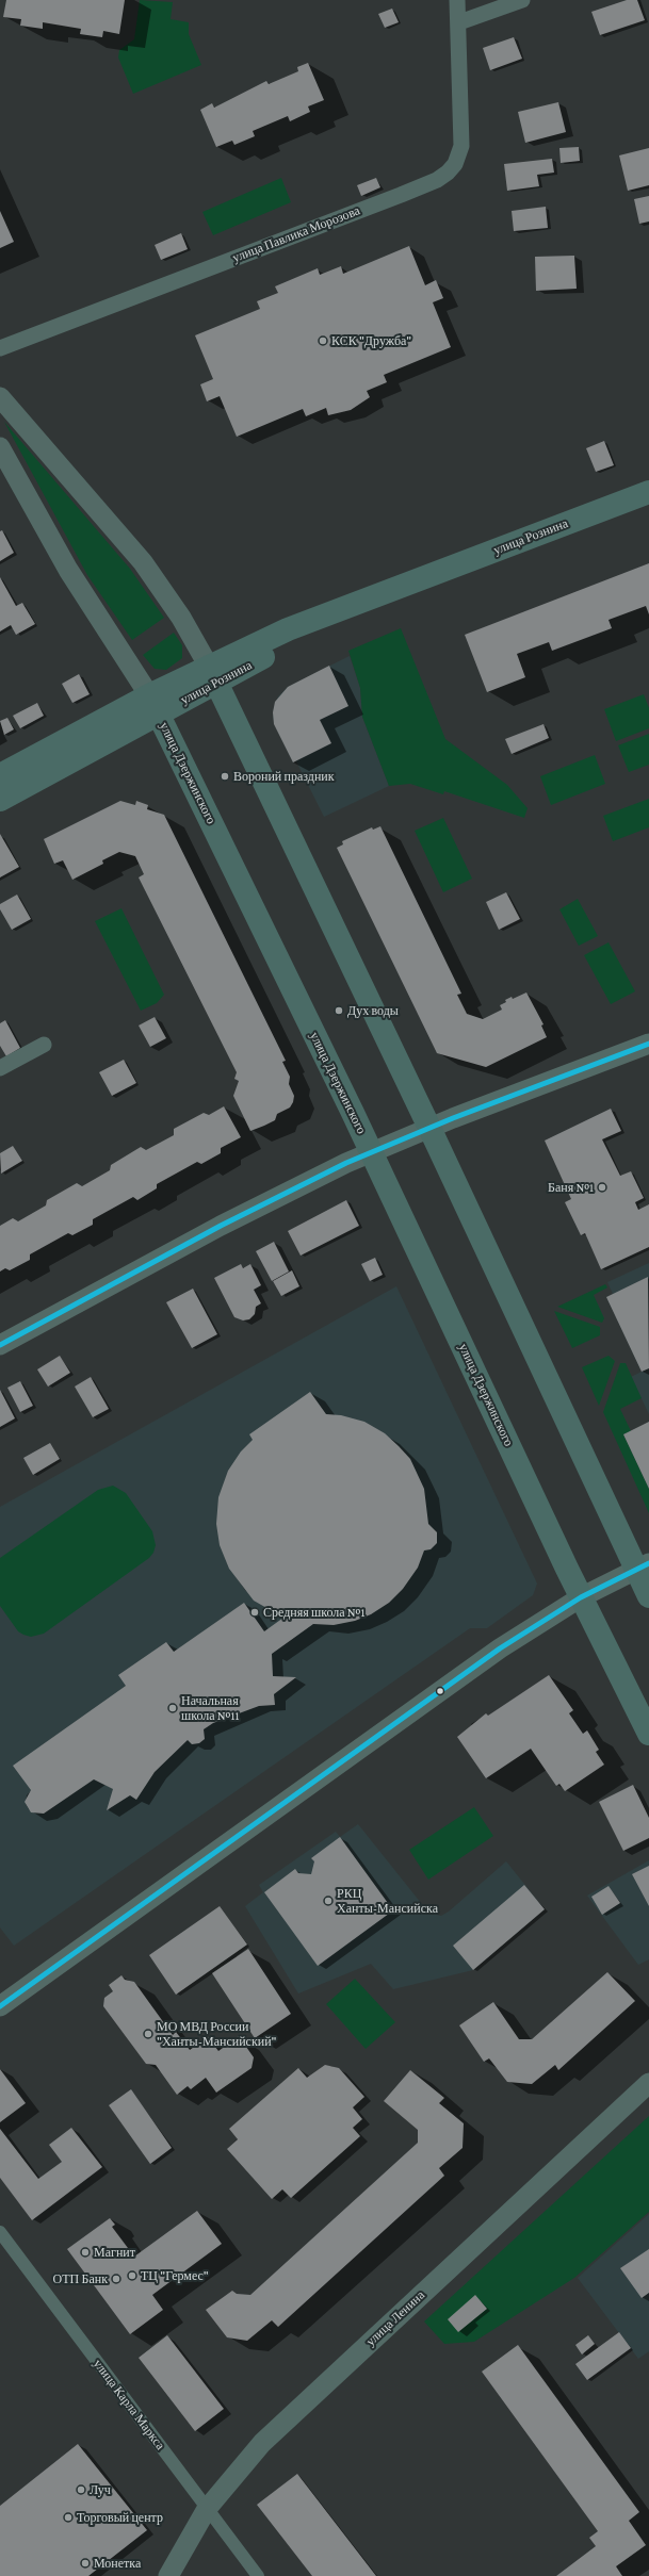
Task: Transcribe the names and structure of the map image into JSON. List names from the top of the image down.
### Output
{
  "streets": {
    "main road": ["улица Рознина", "улица Дзержинского"],
    "street": ["улица Павлика Морозова", "улица Ленина", "улица Карла Маркса"]
  },
  "crossings": [
    ["улица Рознина", "улица Дзержинского"],
    ["улица Ленина", "улица Карла Маркса"]
  ],
  "places": [
    "КСК \"Дружба\"",
    "Вороний праздник",
    "Дух воды",
    "Баня №1",
    "Средняя школа №1",
    "Начальная школа №11",
    "РКЦ Ханты-Мансийска",
    "МО МВД России \"Ханты-Мансийский\"",
    "Магнит",
    "ТЦ \"Гермес\"",
    "ОТП Банк",
    "Луч",
    "Торговый центр",
    "Монетка"
  ]
}
